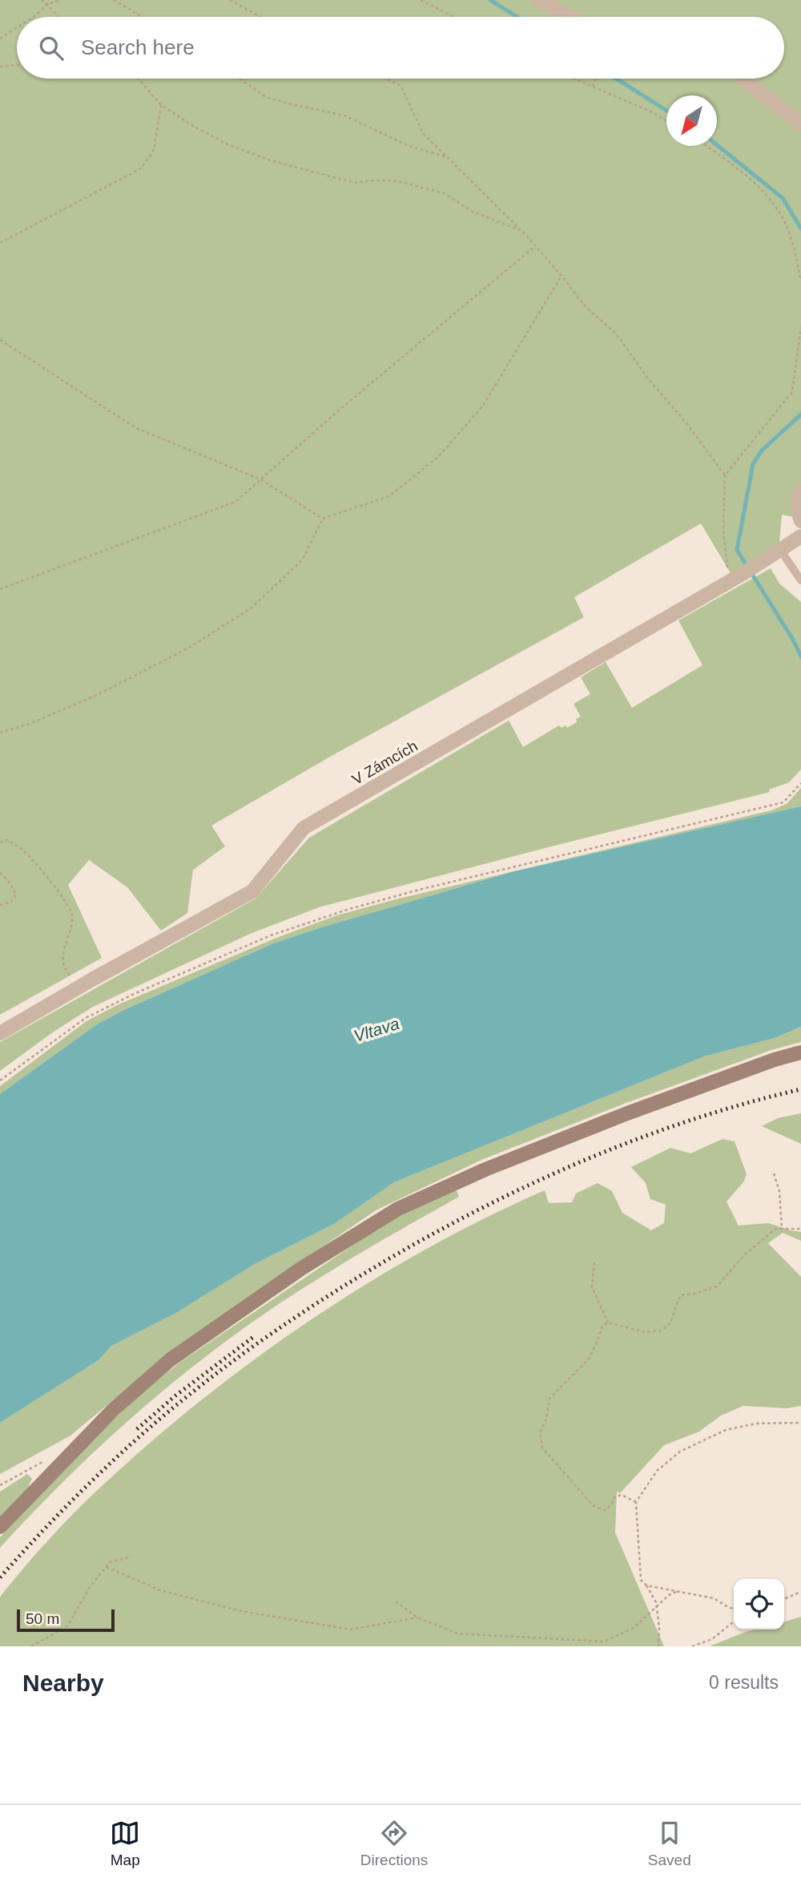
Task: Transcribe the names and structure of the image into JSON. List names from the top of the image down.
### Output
{
  "streets": {
    "street": ["V Zámcích"]
  },
  "water": ["Vltava"],
  "scale_bar": "50 m",
  "north": "bottom left",
  "page": {
    "search": "Search here",
    "scale": "50 m",
    "heading": ["Nearby", "0 results"],
    "nav": ["Map", "Directions", "Saved"]
  }
}
